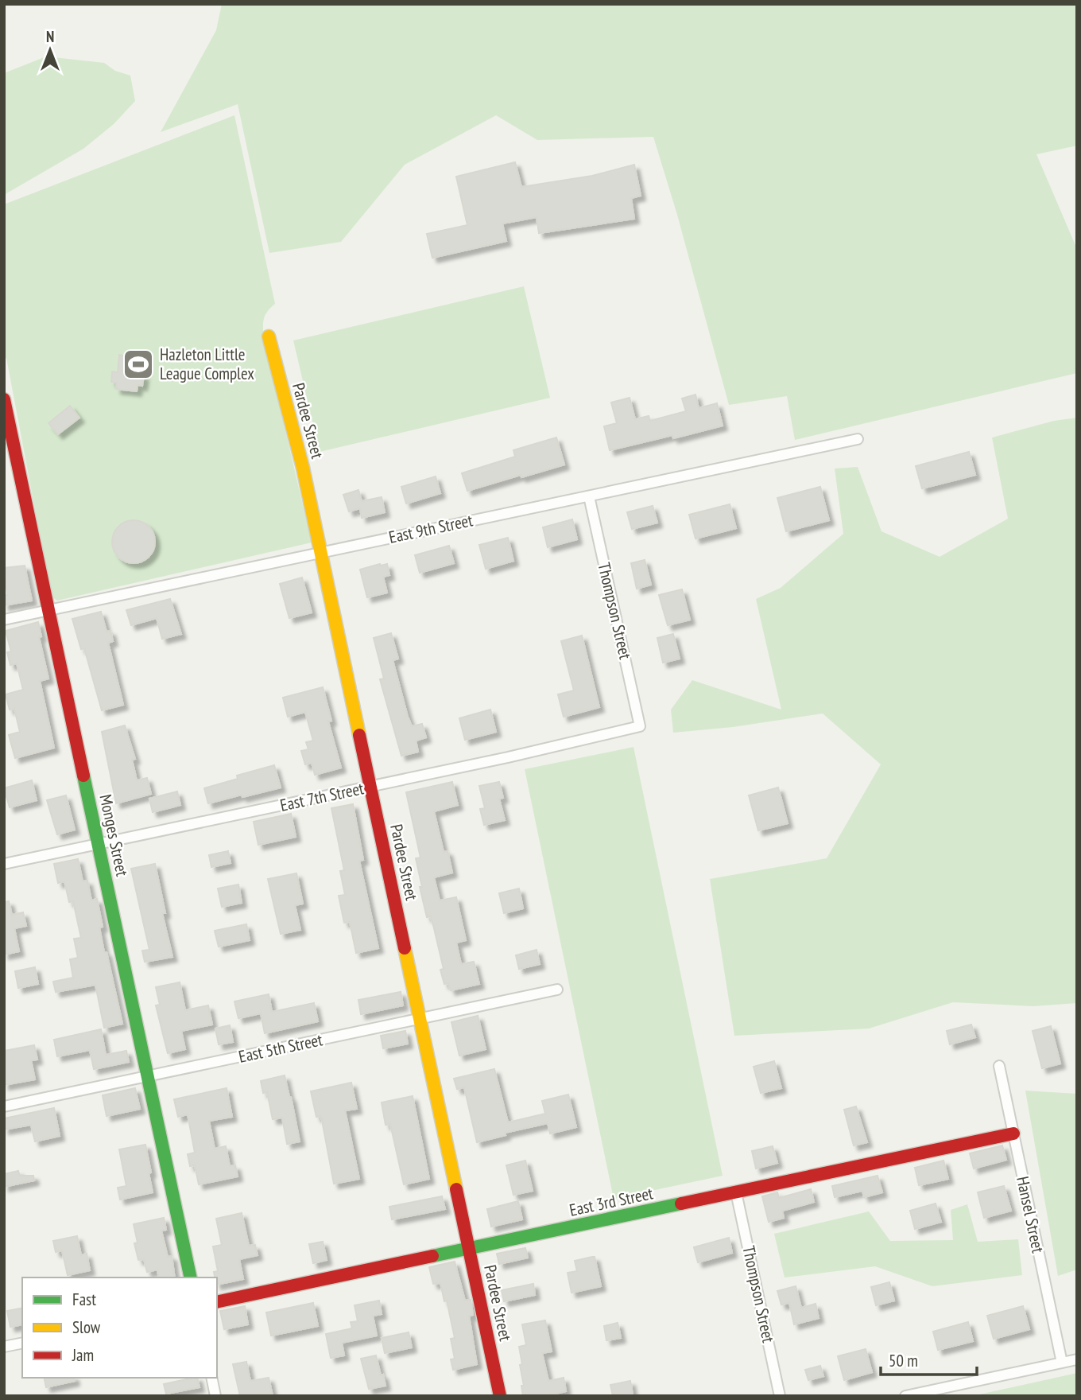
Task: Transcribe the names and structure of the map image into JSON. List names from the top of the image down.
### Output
{
  "streets": {
    "street": [
      "Pardee Street",
      "East 9th Street",
      "Thompson Street",
      "East 7th Street",
      "Monges Street",
      "East 5th Street",
      "East 3rd Street",
      "Hansel Street"
    ]
  },
  "crossings": [
    ["Pardee Street", "East 9th Street"],
    ["Pardee Street", "East 7th Street"],
    ["Pardee Street", "East 5th Street"],
    ["Pardee Street", "East 3rd Street"],
    ["East 9th Street", "Thompson Street"],
    ["East 9th Street", "Monges Street"],
    ["Thompson Street", "East 7th Street"],
    ["Thompson Street", "East 3rd Street"],
    ["East 7th Street", "Monges Street"],
    ["Monges Street", "East 5th Street"],
    ["East 3rd Street", "Hansel Street"]
  ],
  "places": {
    "sports": ["Hazleton Little League Complex"]
  },
  "legend": ["Fast", "Slow", "Jam"],
  "scale_bar": "50 m",
  "north": "top"
}
